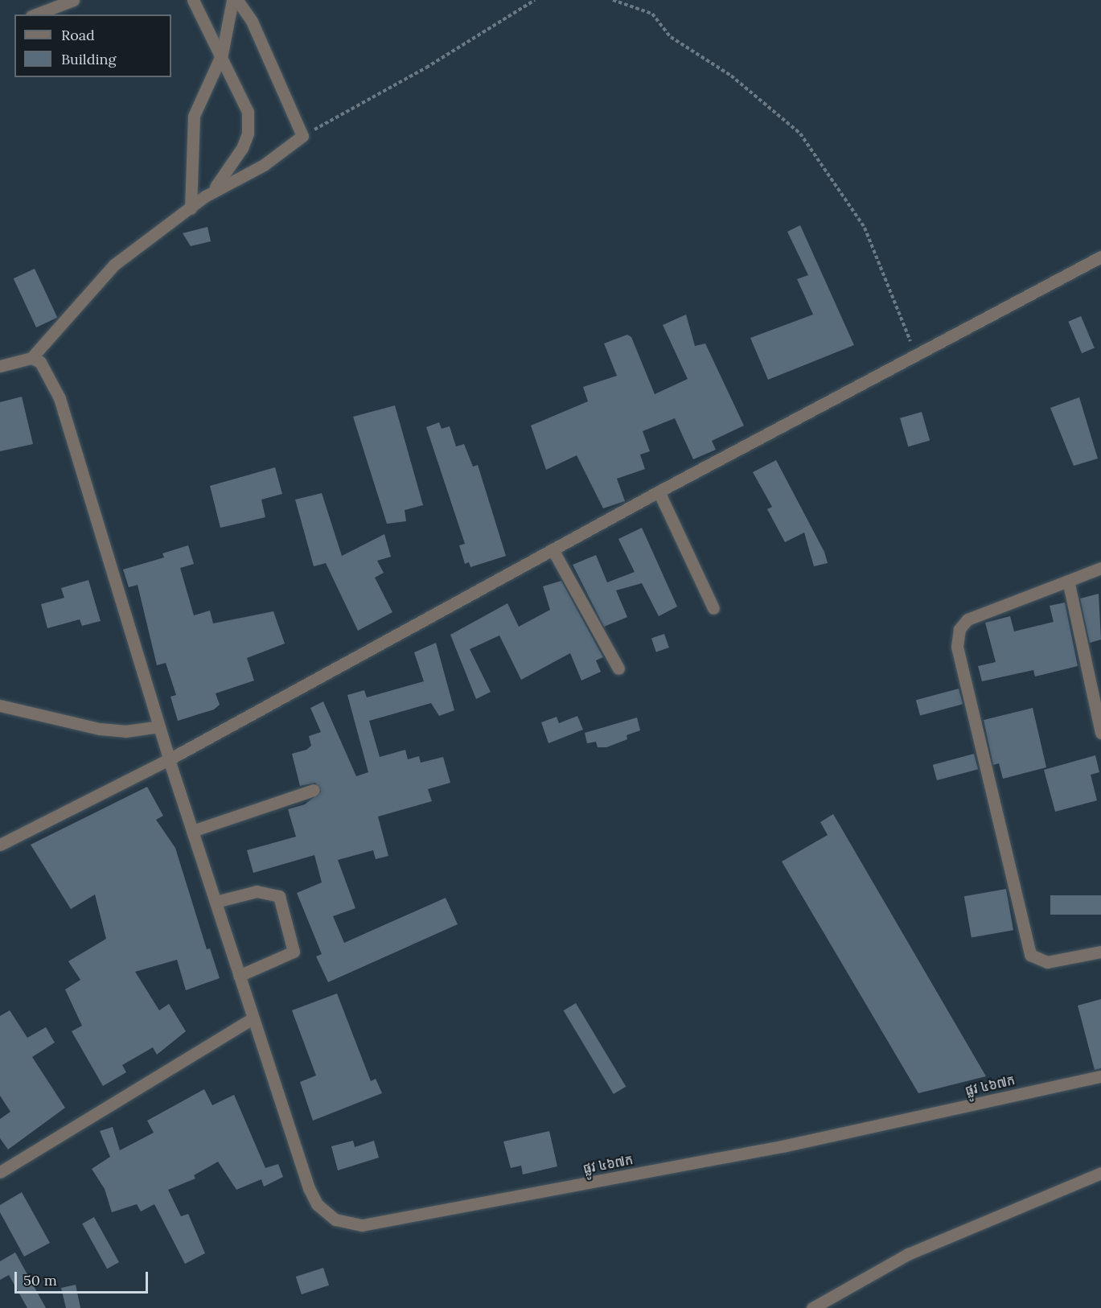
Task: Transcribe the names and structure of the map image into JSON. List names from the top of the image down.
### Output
{
  "streets": {
    "street": ["ផ្លូវ ៤៦៧ក"]
  },
  "legend": ["Road", "Building"],
  "scale_bar": "50 m"
}
